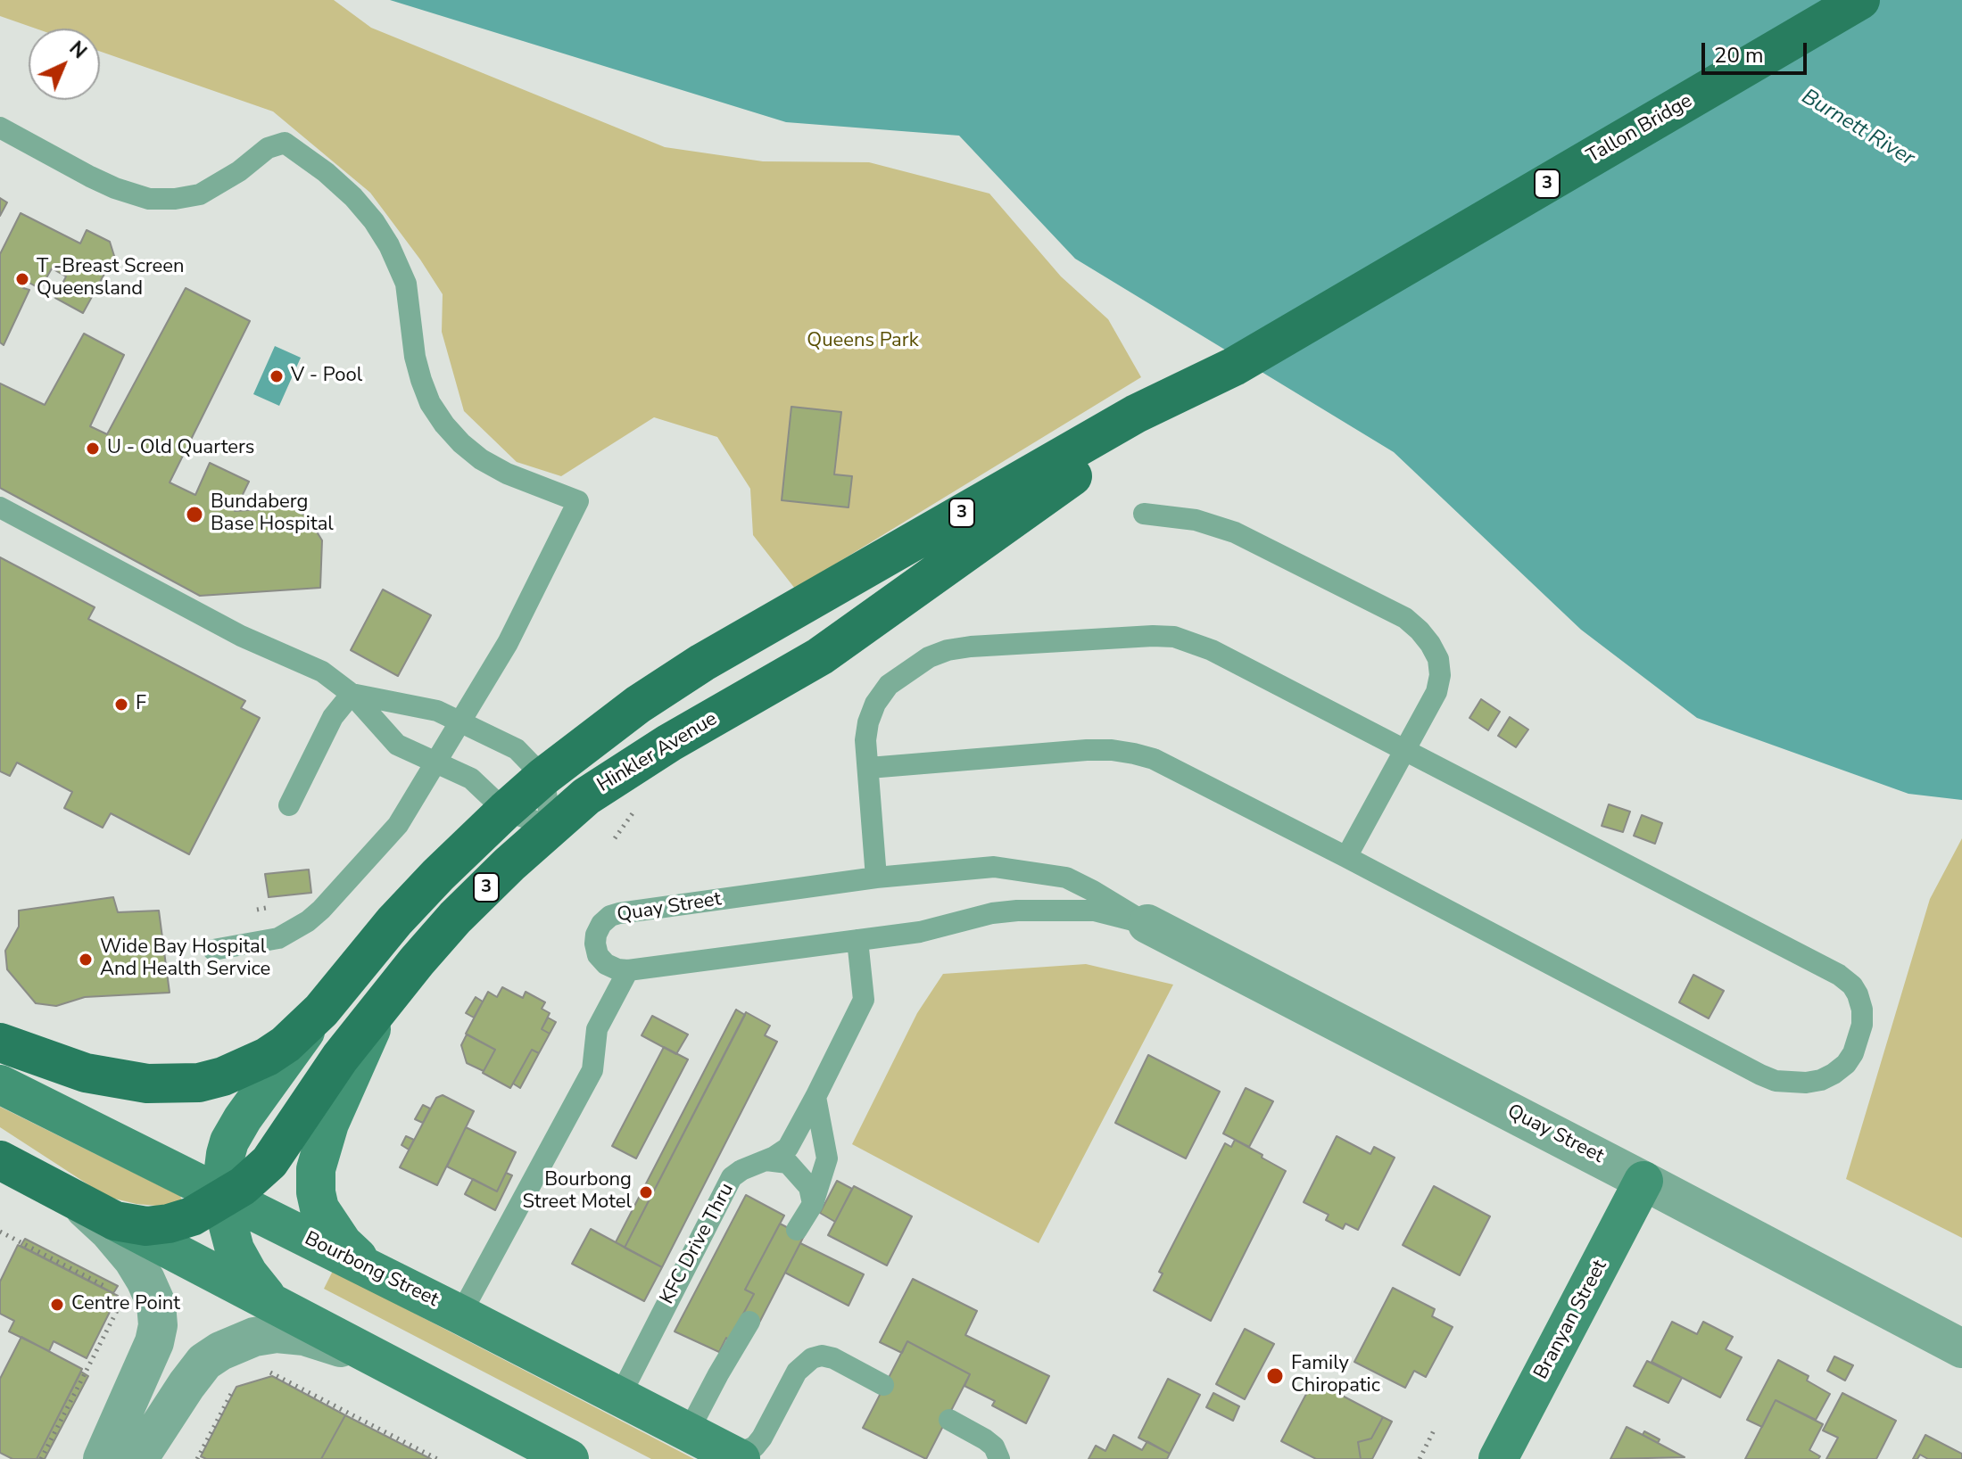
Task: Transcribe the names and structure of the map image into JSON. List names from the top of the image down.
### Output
{
  "streets": {
    "main road": [
      "Tallon Bridge",
      "3",
      "Hinkler Avenue",
      "Bourbong Street",
      "Branyan Street"
    ],
    "street": ["Quay Street"],
    "lane": ["KFC Drive Thru"]
  },
  "crossings": [
    ["Tallon Bridge", "3"],
    ["Tallon Bridge", "Hinkler Avenue"],
    ["3", "Hinkler Avenue"],
    ["3", "Bourbong Street"],
    ["Hinkler Avenue", "Bourbong Street"],
    ["Quay Street", "KFC Drive Thru"],
    ["Quay Street", "Branyan Street"],
    ["KFC Drive Thru", "Bourbong Street"]
  ],
  "water": ["Burnett River"],
  "parks": ["Queens Park"],
  "places": [
    "T -Breast Screen Queensland",
    "V - Pool",
    "U - Old Quarters",
    "Bundaberg Base Hospital",
    "F",
    "Wide Bay Hospital And Health Service",
    "Bourbong Street Motel",
    "Centre Point",
    "Family Chiropatic"
  ],
  "scale_bar": "20 m",
  "north": "top right"
}
